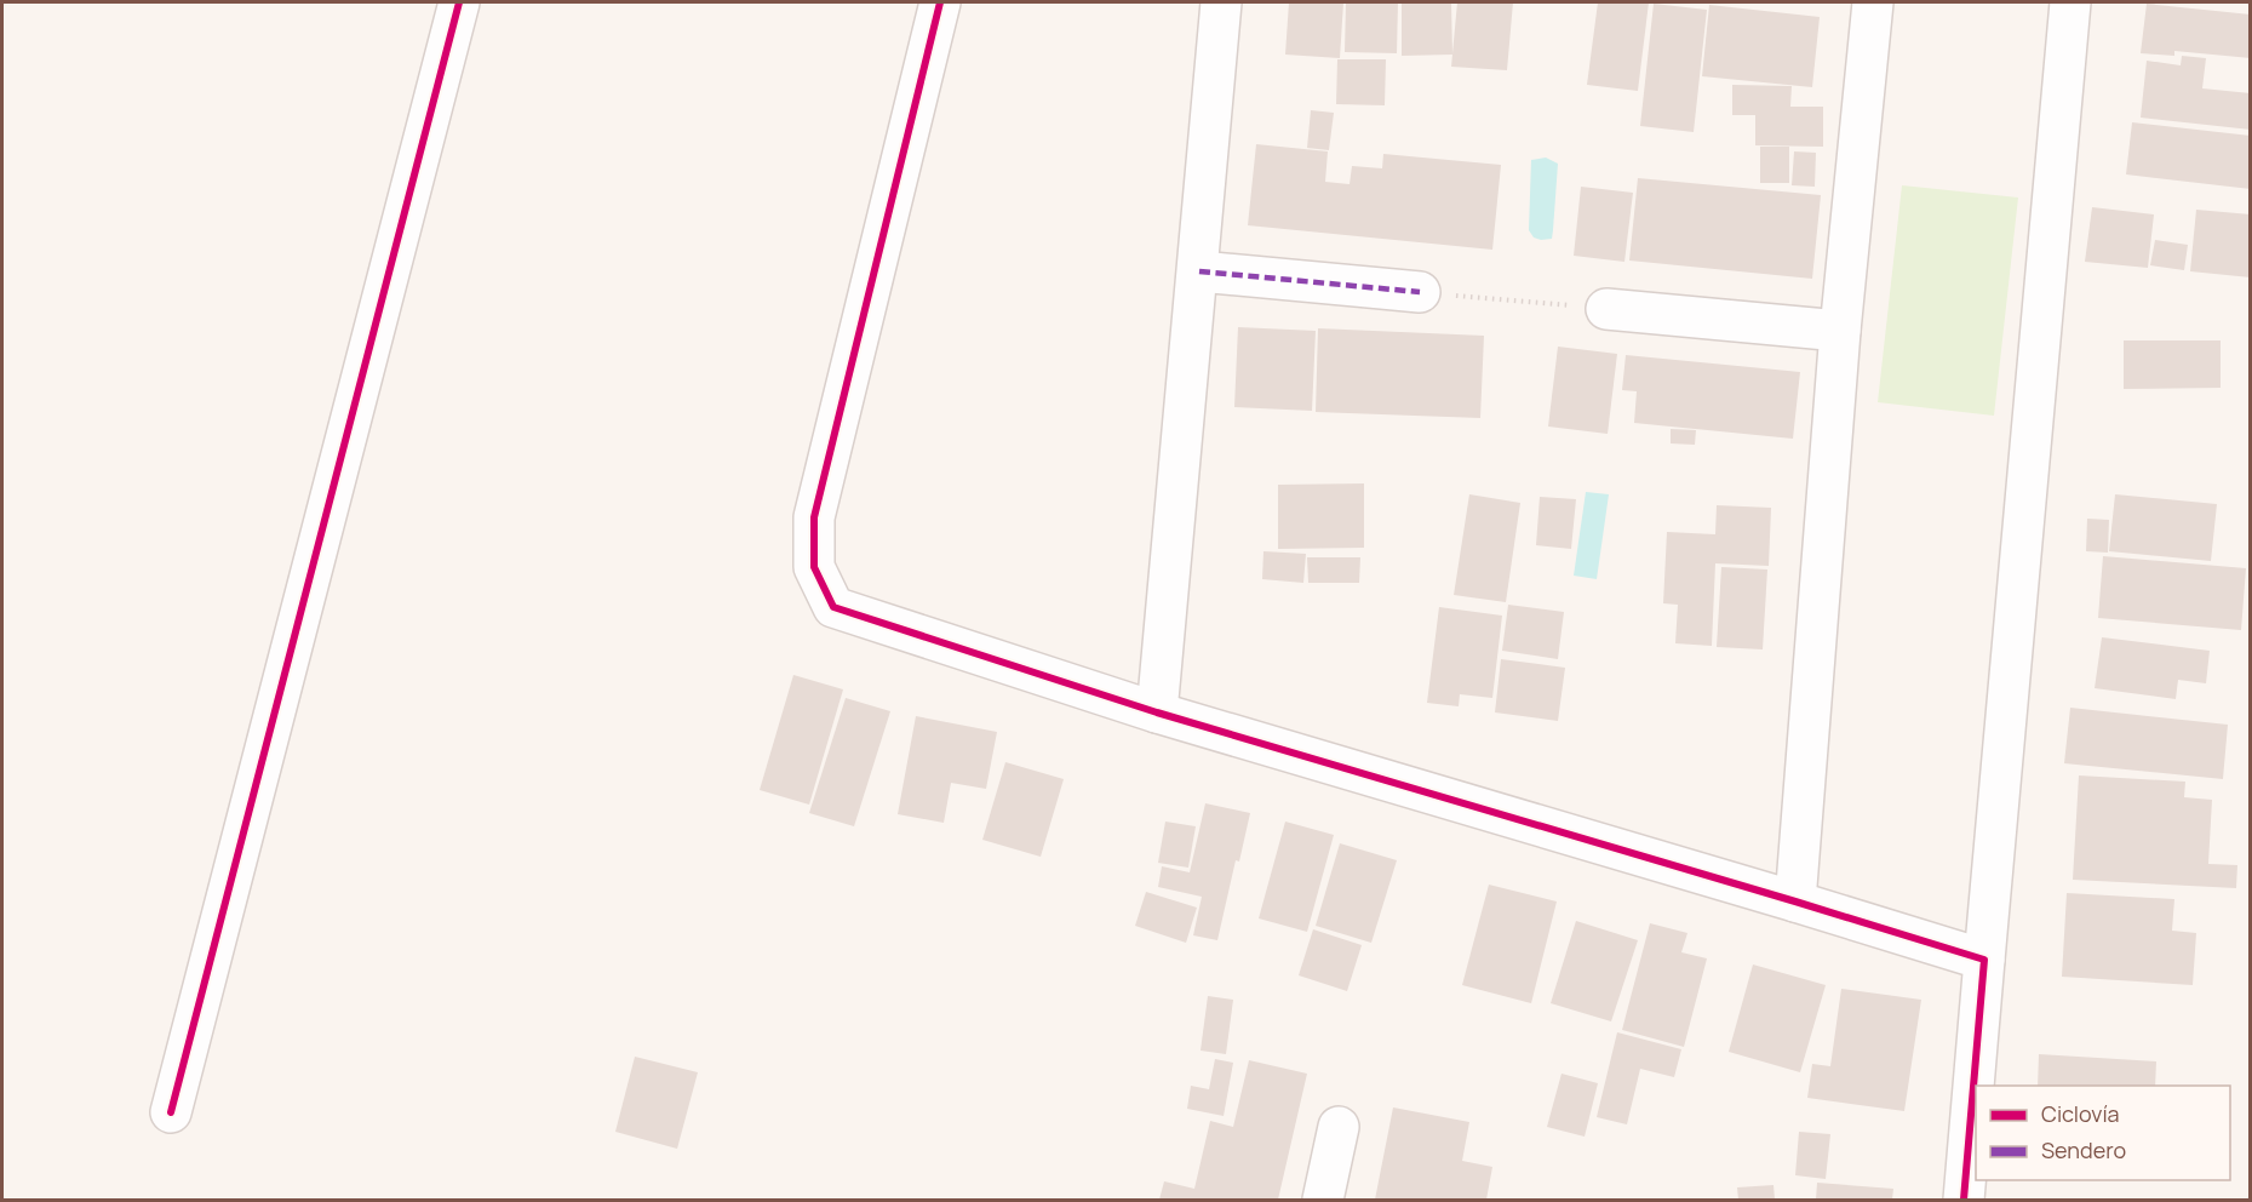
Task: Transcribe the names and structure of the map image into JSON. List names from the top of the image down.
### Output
{
  "legend": ["Ciclovía", "Sendero"]
}
